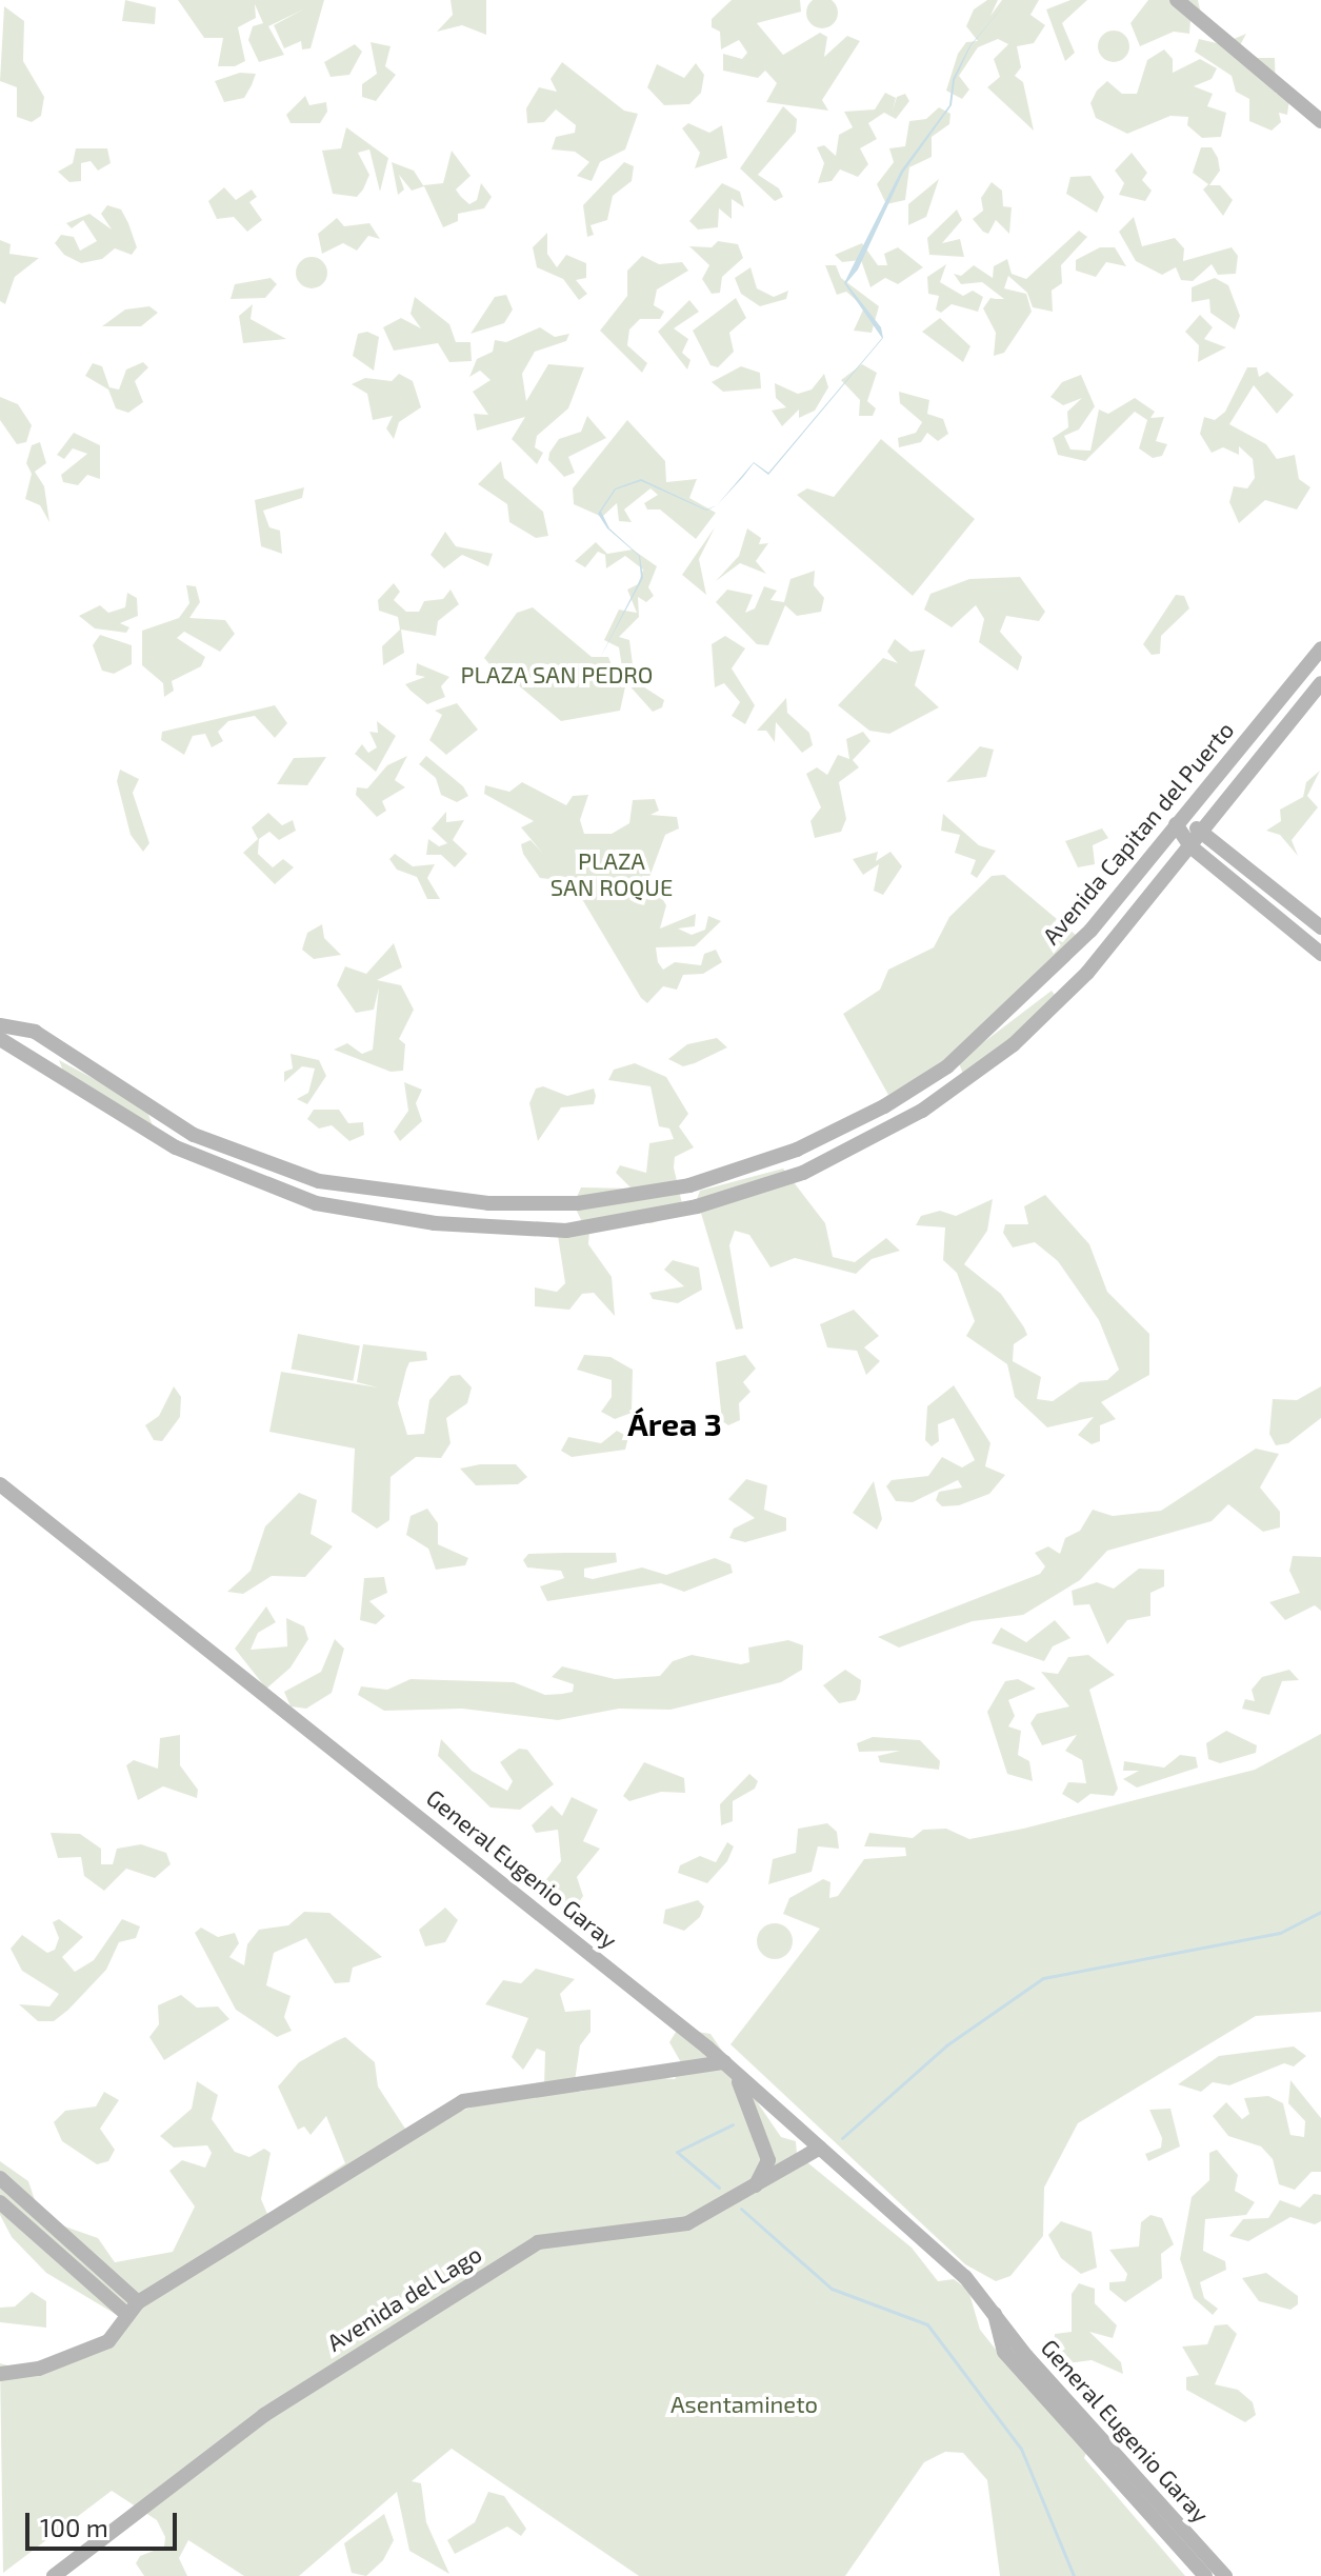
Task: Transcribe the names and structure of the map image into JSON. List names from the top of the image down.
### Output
{
  "streets": {
    "street": ["Avenida Capitan del Puerto", "General Eugenio Garay", "Avenida del Lago"]
  },
  "crossings": [
    ["General Eugenio Garay", "Avenida del Lago"]
  ],
  "districts": ["Área 3"],
  "parks": ["PLAZA SAN PEDRO", "PLAZA SAN ROQUE", "Asentamineto"],
  "scale_bar": "100 m"
}
